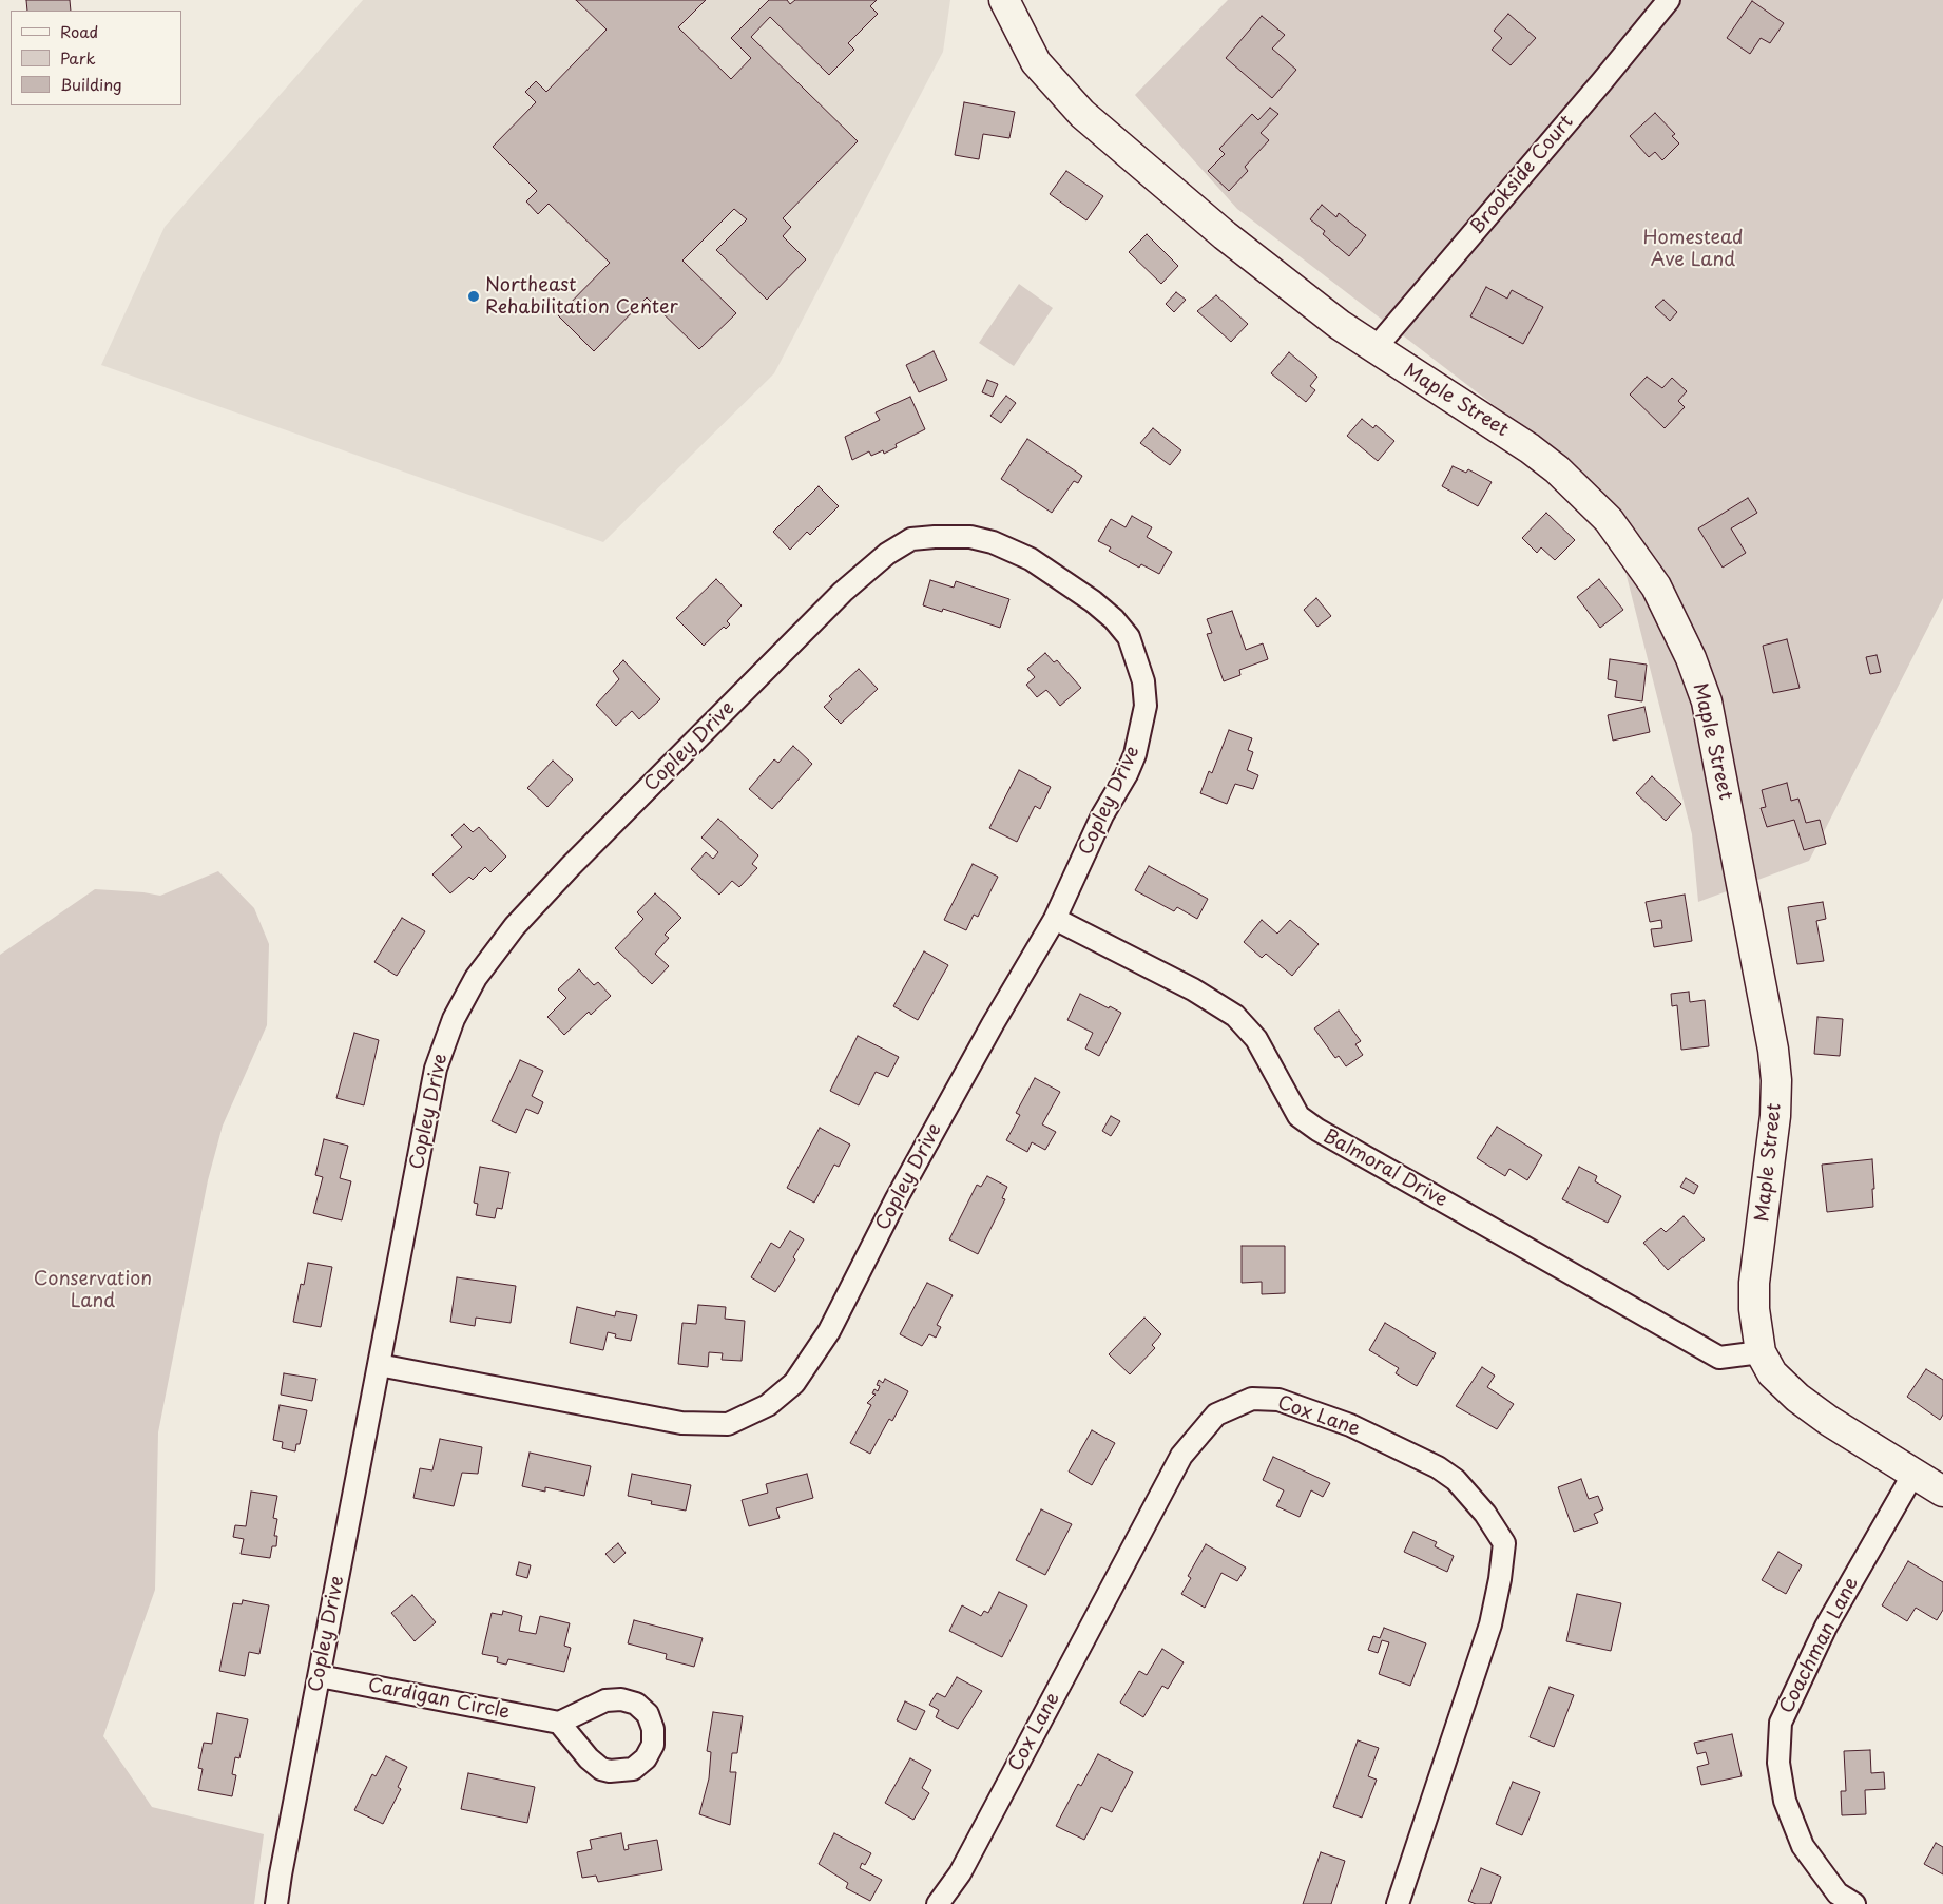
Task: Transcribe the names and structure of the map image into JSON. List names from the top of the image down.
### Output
{
  "streets": {
    "street": [
      "Brookside Court",
      "Maple Street",
      "Copley Drive",
      "Balmoral Drive",
      "Cox Lane",
      "Coachman Lane",
      "Cardigan Circle"
    ]
  },
  "crossings": [
    ["Brookside Court", "Maple Street"],
    ["Maple Street", "Balmoral Drive"],
    ["Maple Street", "Coachman Lane"],
    ["Copley Drive", "Balmoral Drive"],
    ["Copley Drive", "Cardigan Circle"]
  ],
  "parks": ["Homestead Ave Land", "Conservation Land"],
  "places": ["Northeast Rehabilitation Center"],
  "legend": ["Road", "Park", "Building"]
}
